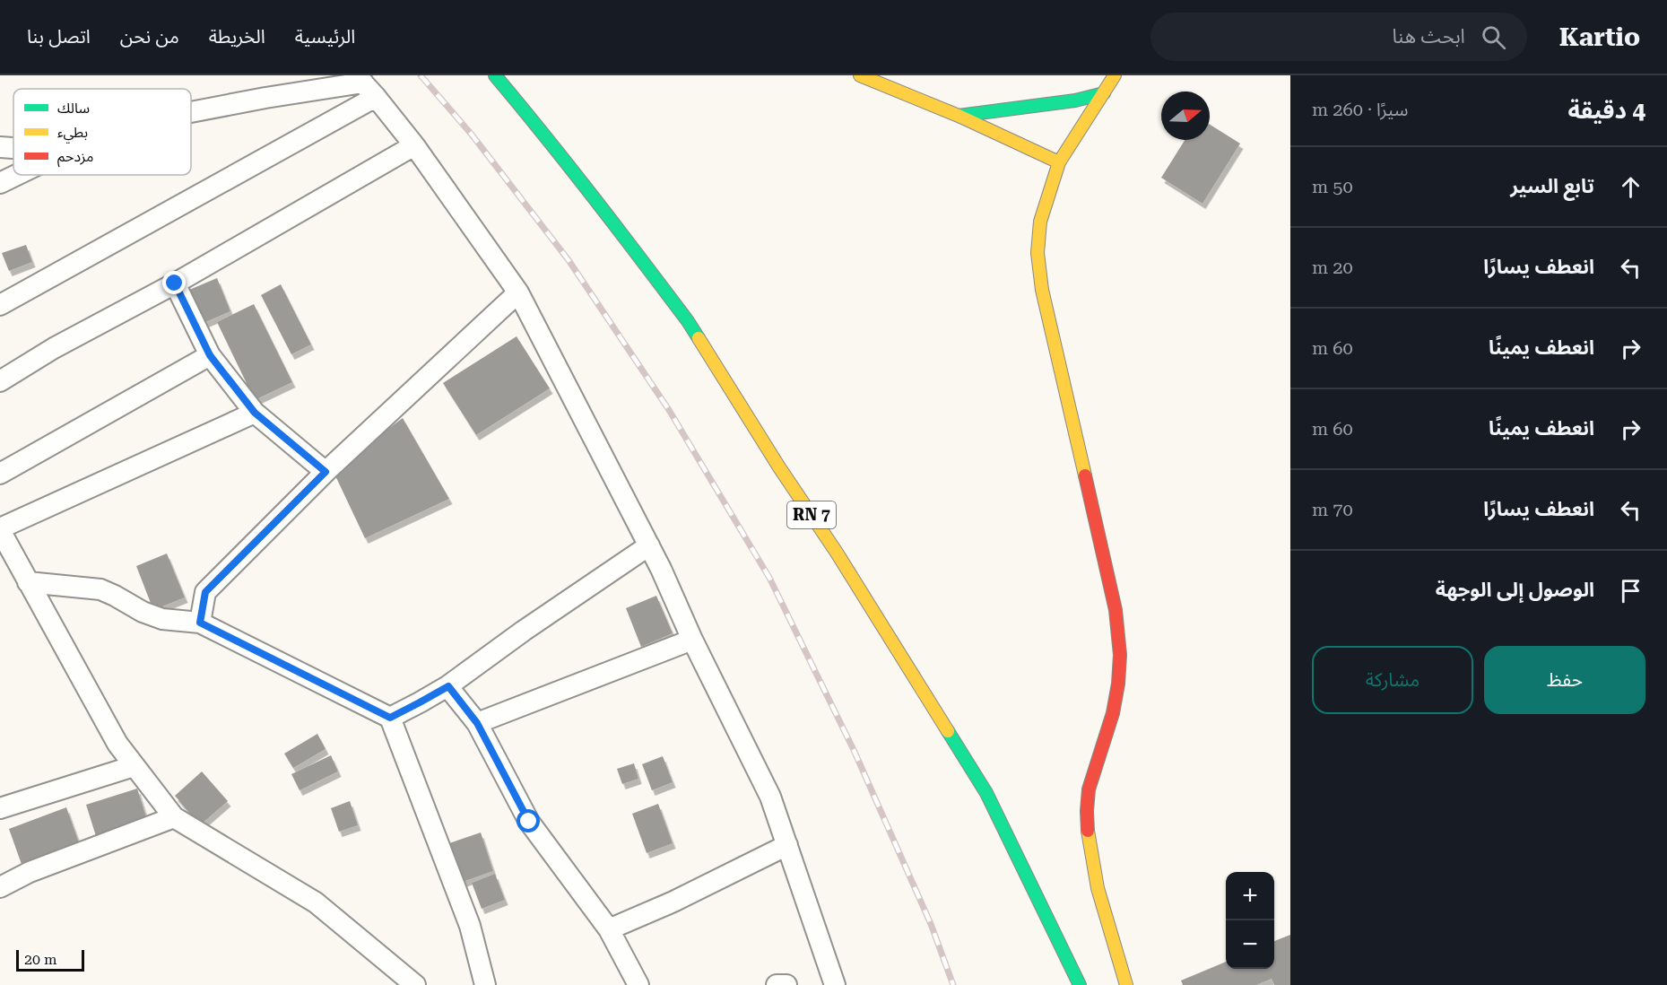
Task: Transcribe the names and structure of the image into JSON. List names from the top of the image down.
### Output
{
  "streets": {
    "main road": ["RN 7"]
  },
  "legend": ["سالك", "بطيء", "مزدحم"],
  "scale_bar": "20 m",
  "north": "right",
  "page": {
    "header": "Kartio",
    "search": "ابحث هنا",
    "nav": [
      "الرئيسية",
      "الخريطة",
      "من نحن",
      "اتصل بنا"
    ],
    "heading": ["4 دقيقة", "سيرًا · 260 m"],
    "list": [
      ["تابع السير", "50 m"],
      ["انعطف يسارًا", "20 m"],
      ["انعطف يمينًا", "60 m"],
      ["انعطف يمينًا", "60 m"],
      ["انعطف يسارًا", "70 m"],
      "الوصول إلى الوجهة"
    ],
    "buttons": ["حفظ", "مشاركة"],
    "map_buttons": ["+", "−"],
    "scale": "20 m"
  }
}
